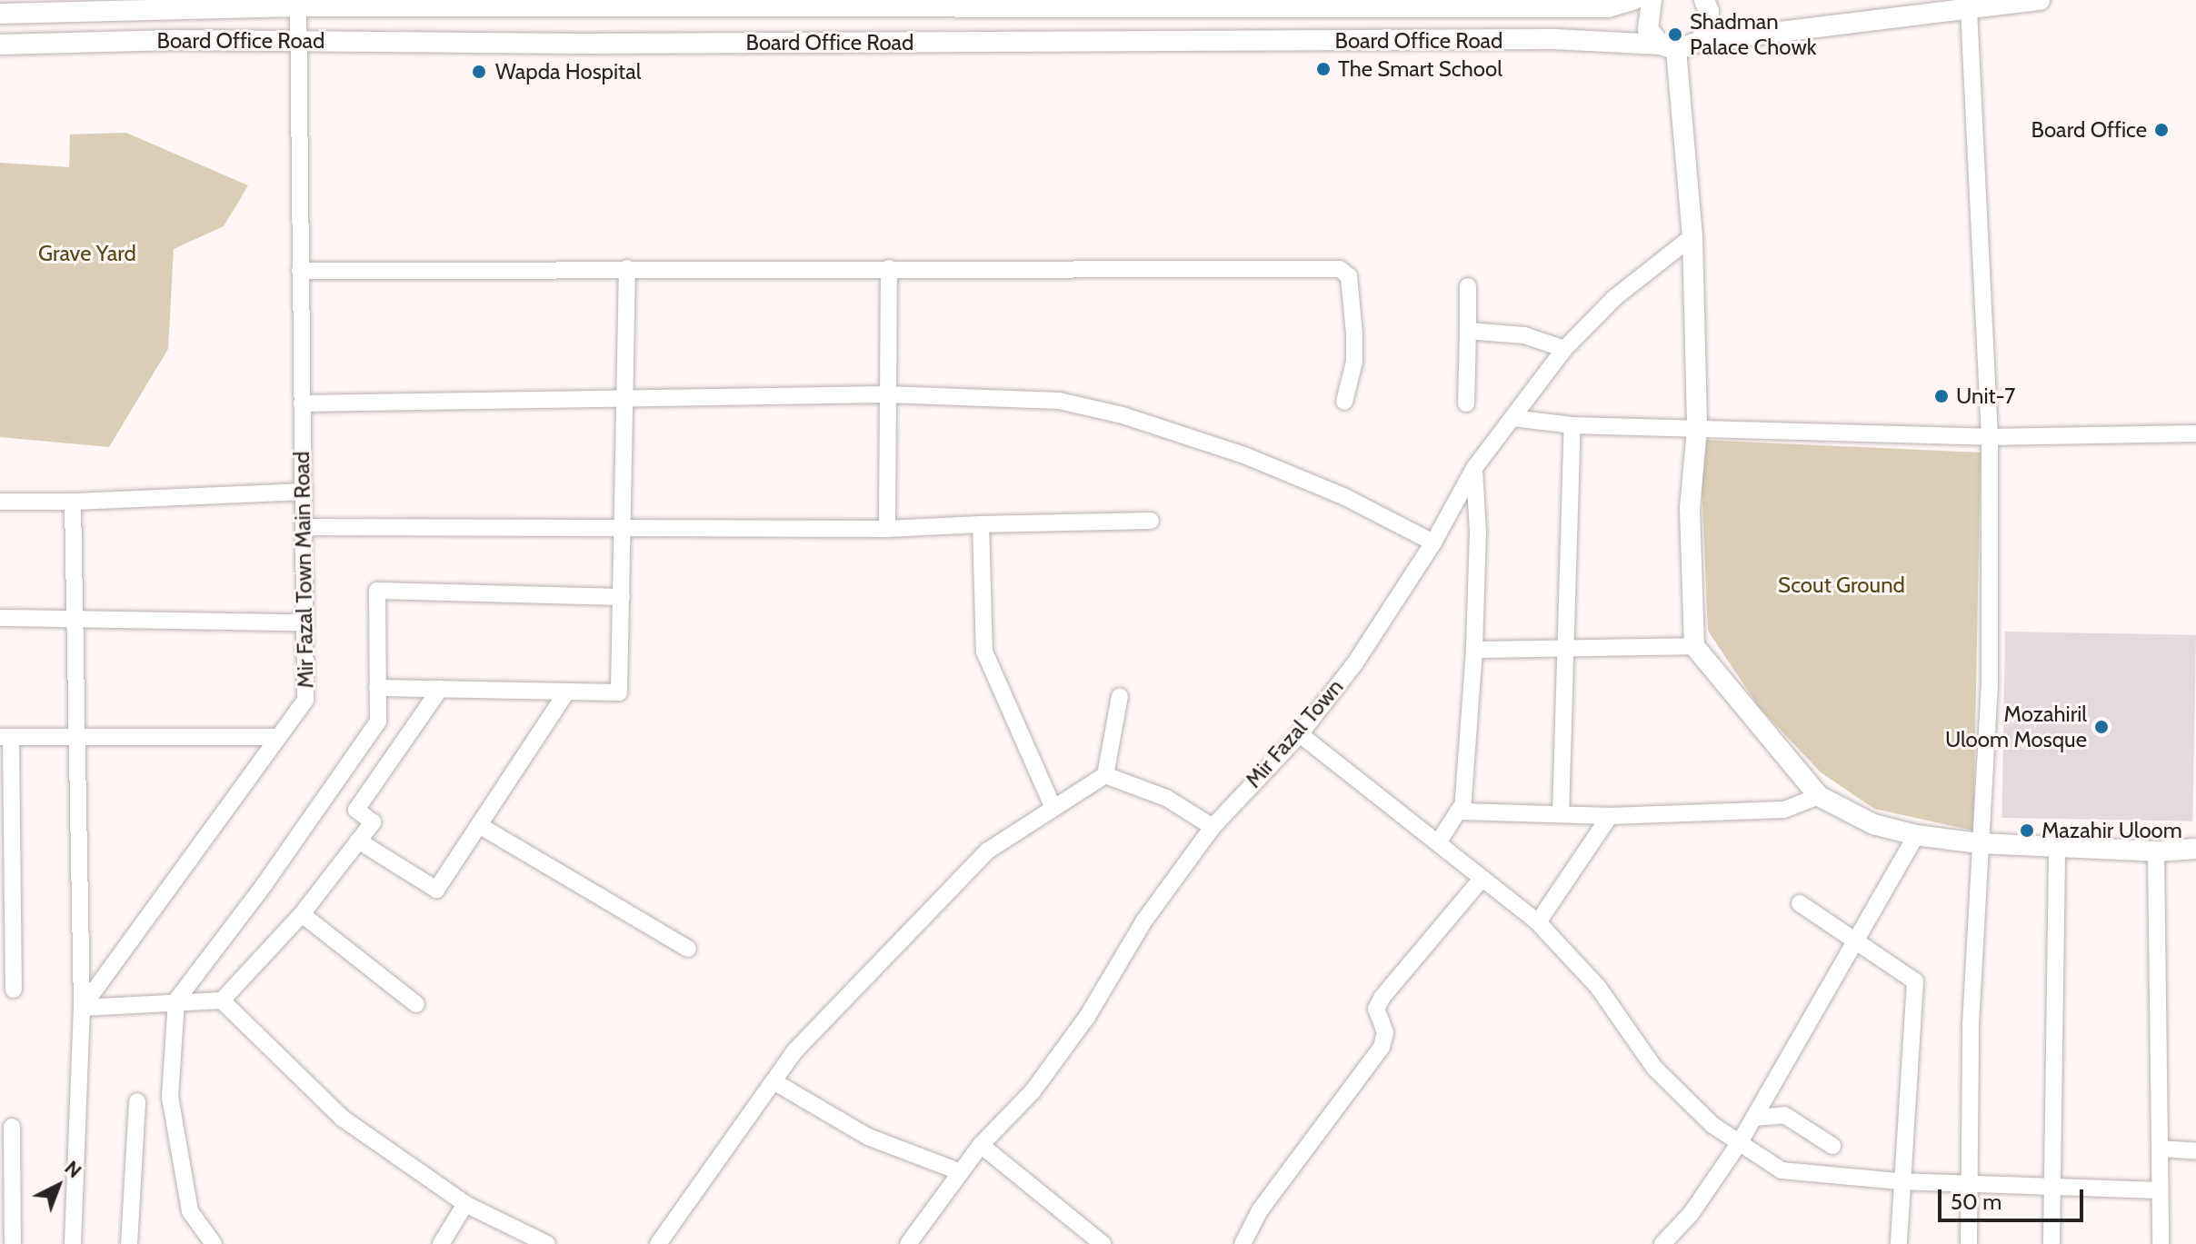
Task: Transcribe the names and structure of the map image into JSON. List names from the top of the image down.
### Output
{
  "streets": {
    "street": ["Board Office Road", "Mir Fazal Town Main Road", "Mir Fazal Town"]
  },
  "crossings": [
    ["Board Office Road", "Mir Fazal Town Main Road"]
  ],
  "parks": ["Grave Yard", "Scout Ground"],
  "places": [
    "Shadman Palace Chowk",
    "The Smart School",
    "Wapda Hospital",
    "Board Office",
    "Unit-7",
    "Mozahiril Uloom Mosque",
    "Mazahir Uloom"
  ],
  "scale_bar": "50 m",
  "north": "top right"
}
